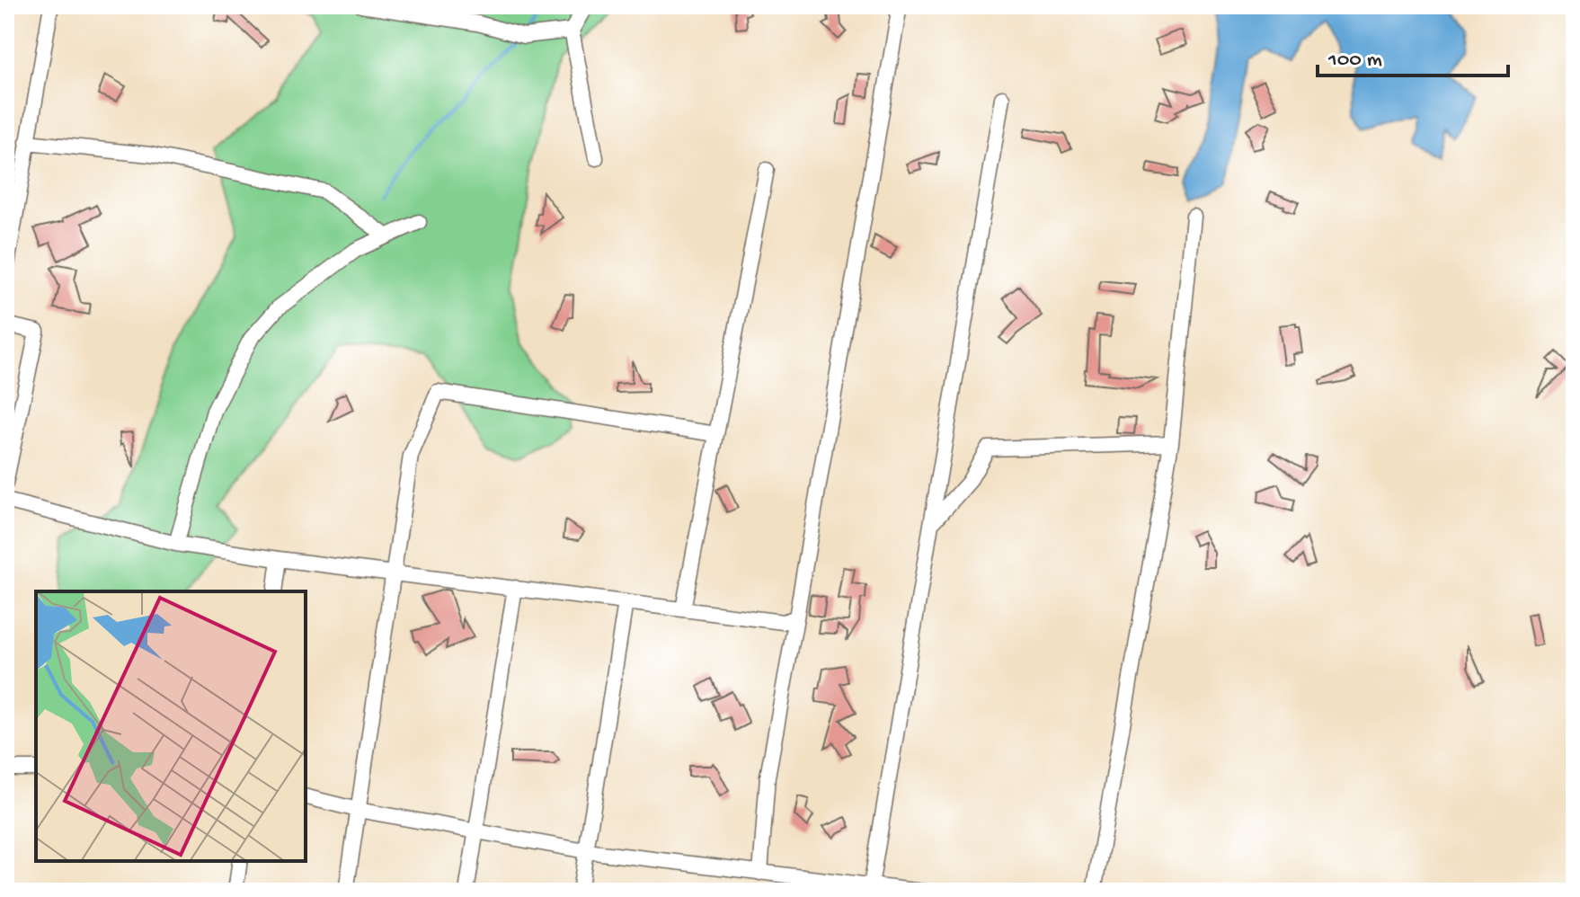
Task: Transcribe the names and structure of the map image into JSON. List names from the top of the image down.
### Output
{
  "scale_bar": "100 m"
}
